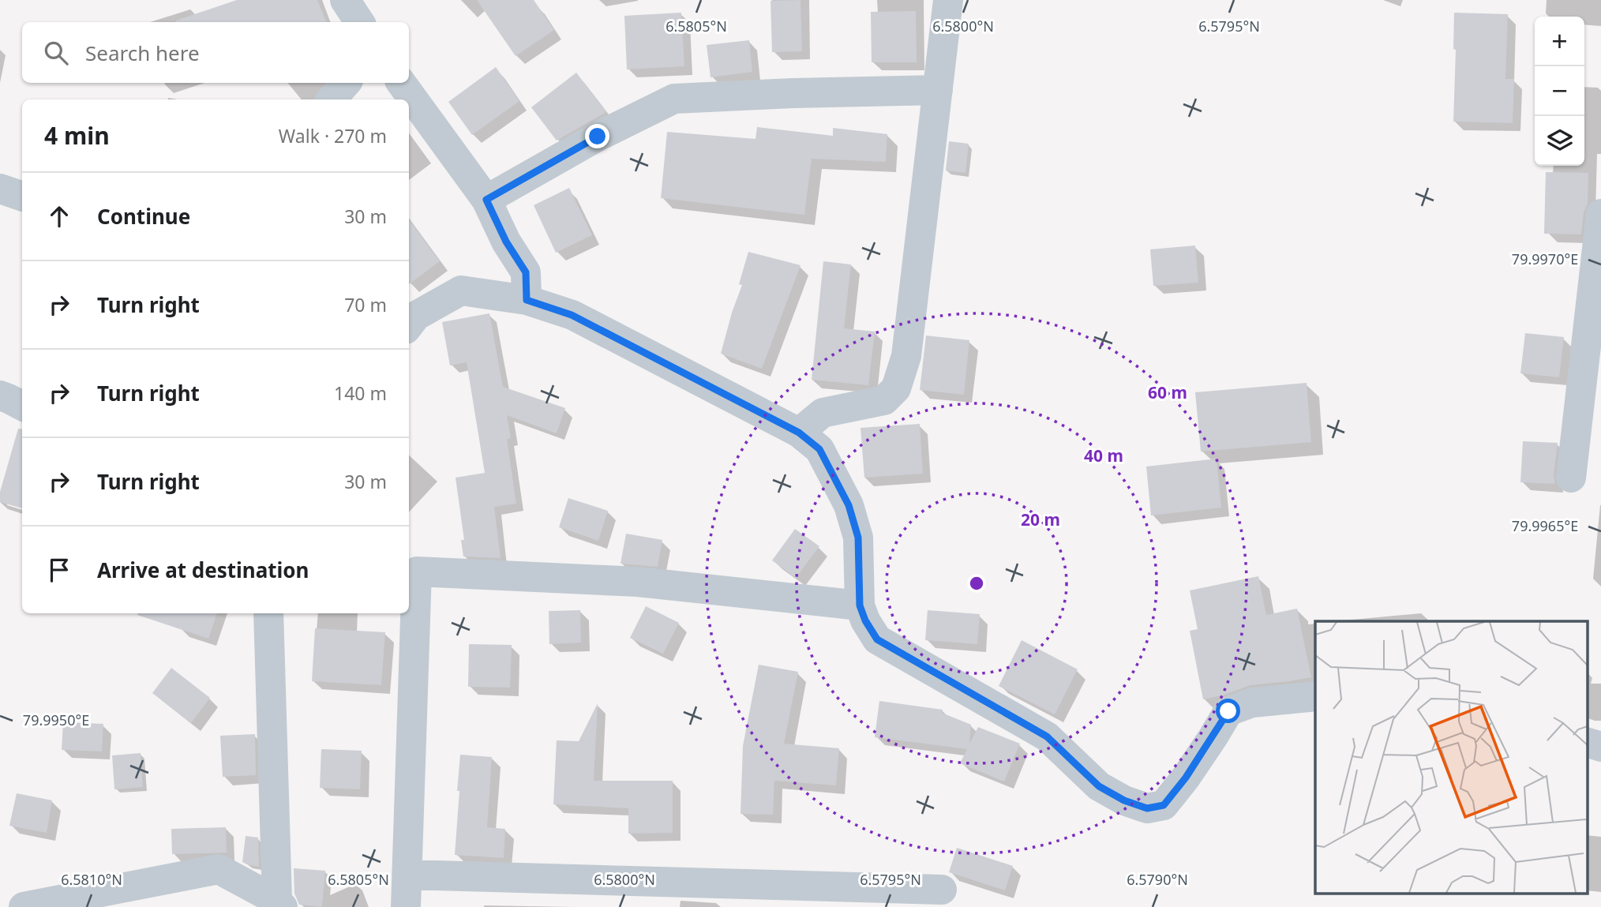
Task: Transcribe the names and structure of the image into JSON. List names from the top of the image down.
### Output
{
  "page": {
    "map_buttons": ["+", "−"],
    "search": "Search here",
    "heading": ["4 min", "Walk · 270 m"],
    "list": [
      ["Continue", "30 m"],
      ["Turn right", "70 m"],
      ["Turn right", "140 m"],
      ["Turn right", "30 m"],
      "Arrive at destination"
    ]
  },
  "coordinates": [
    "6.5805°N",
    "6.5800°N",
    "6.5795°N",
    "79.9970°E",
    "79.9965°E",
    "79.9950°E",
    "6.5810°N",
    "6.5790°N"
  ],
  "rings": ["60 m", "40 m", "20 m"]
}
